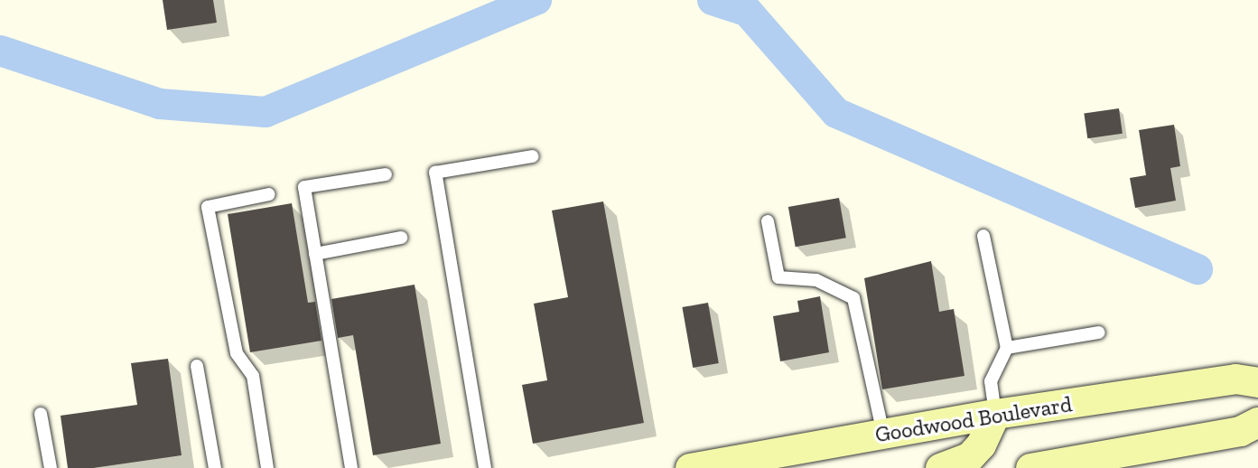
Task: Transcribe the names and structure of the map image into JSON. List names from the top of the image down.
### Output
{
  "streets": {
    "main road": ["Goodwood Boulevard"]
  }
}
